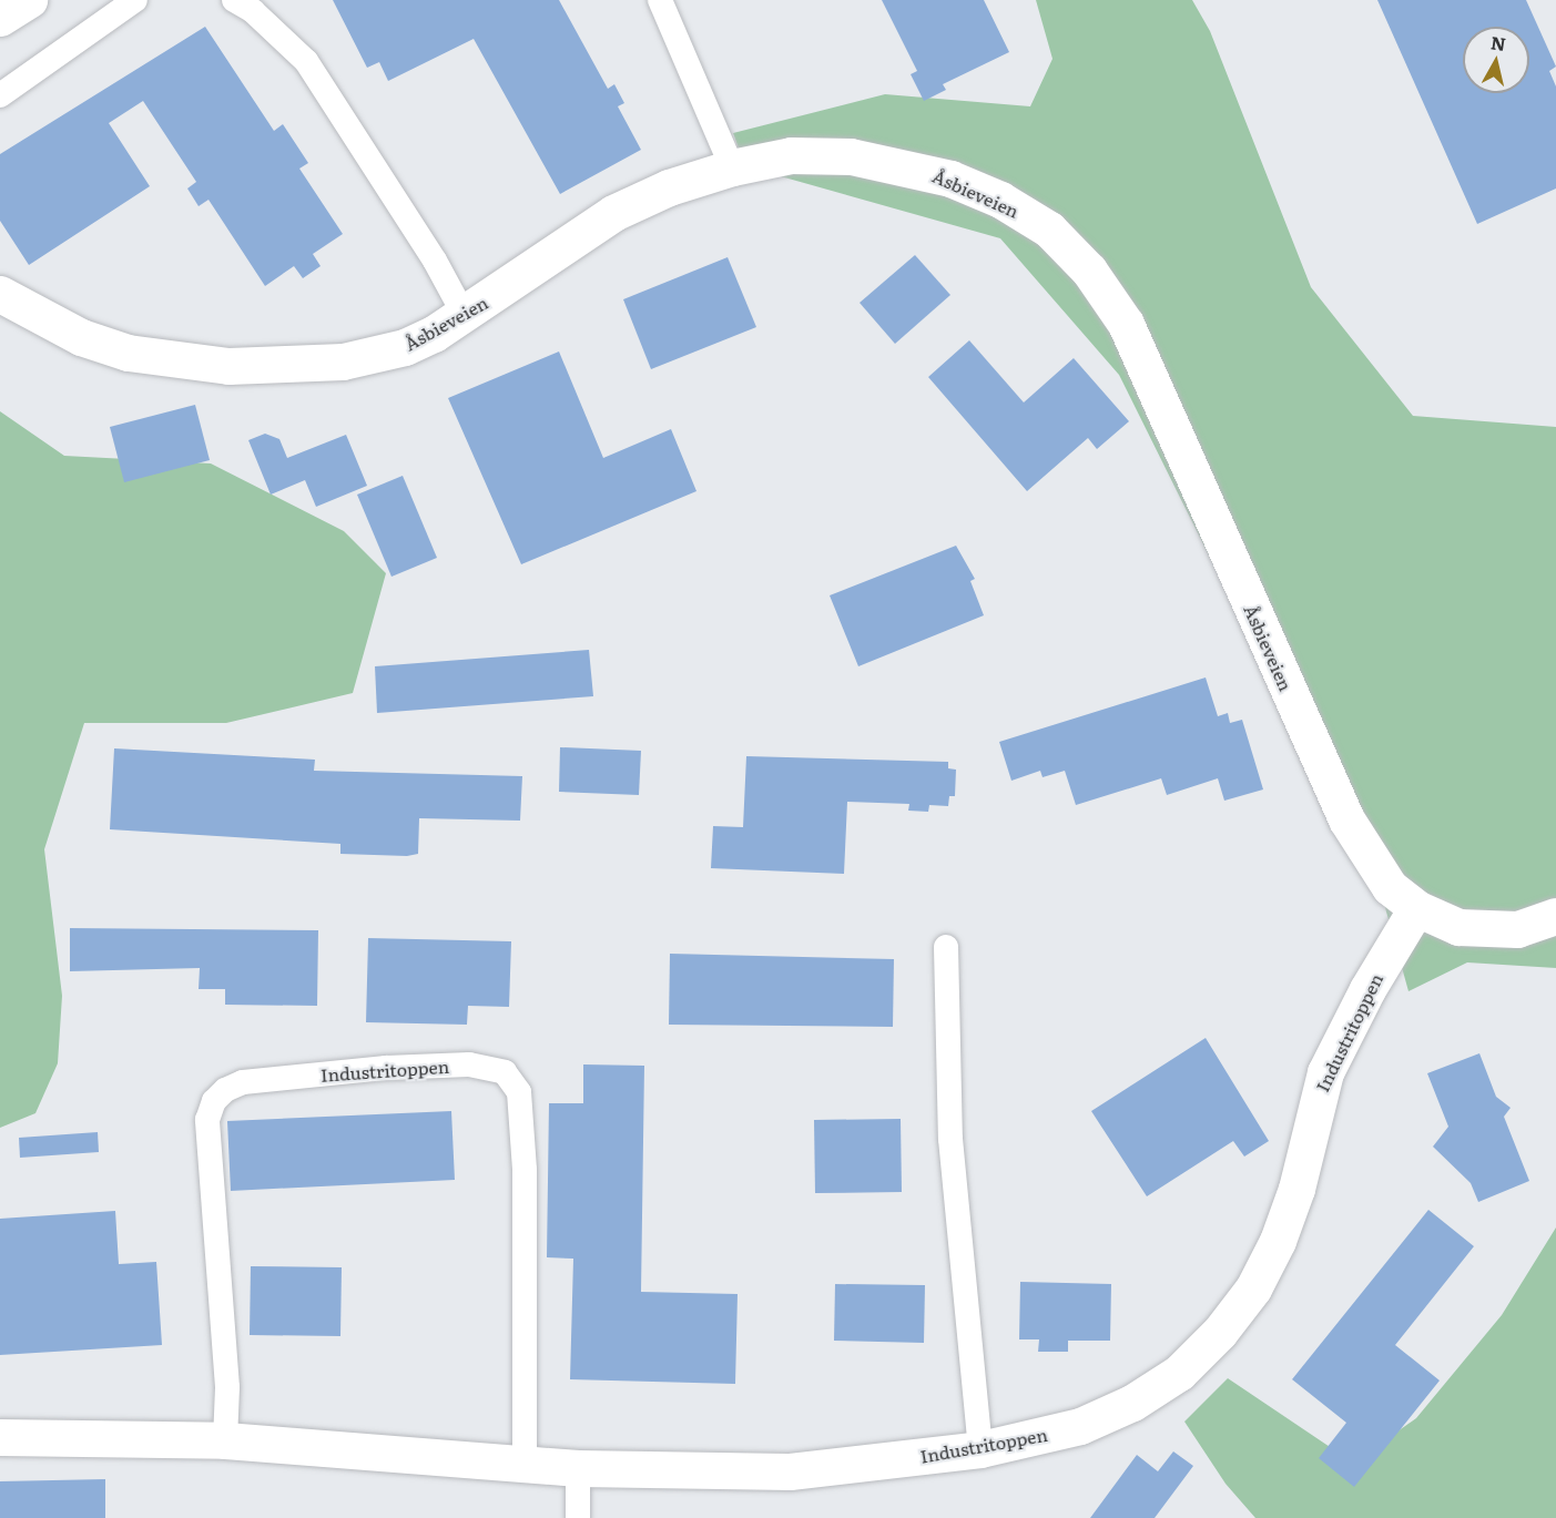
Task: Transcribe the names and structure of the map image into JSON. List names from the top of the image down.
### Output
{
  "streets": {
    "main road": ["Åsbieveien", "Industritoppen"]
  },
  "crossings": [
    ["Åsbieveien", "Industritoppen"]
  ],
  "north": "top"
}
